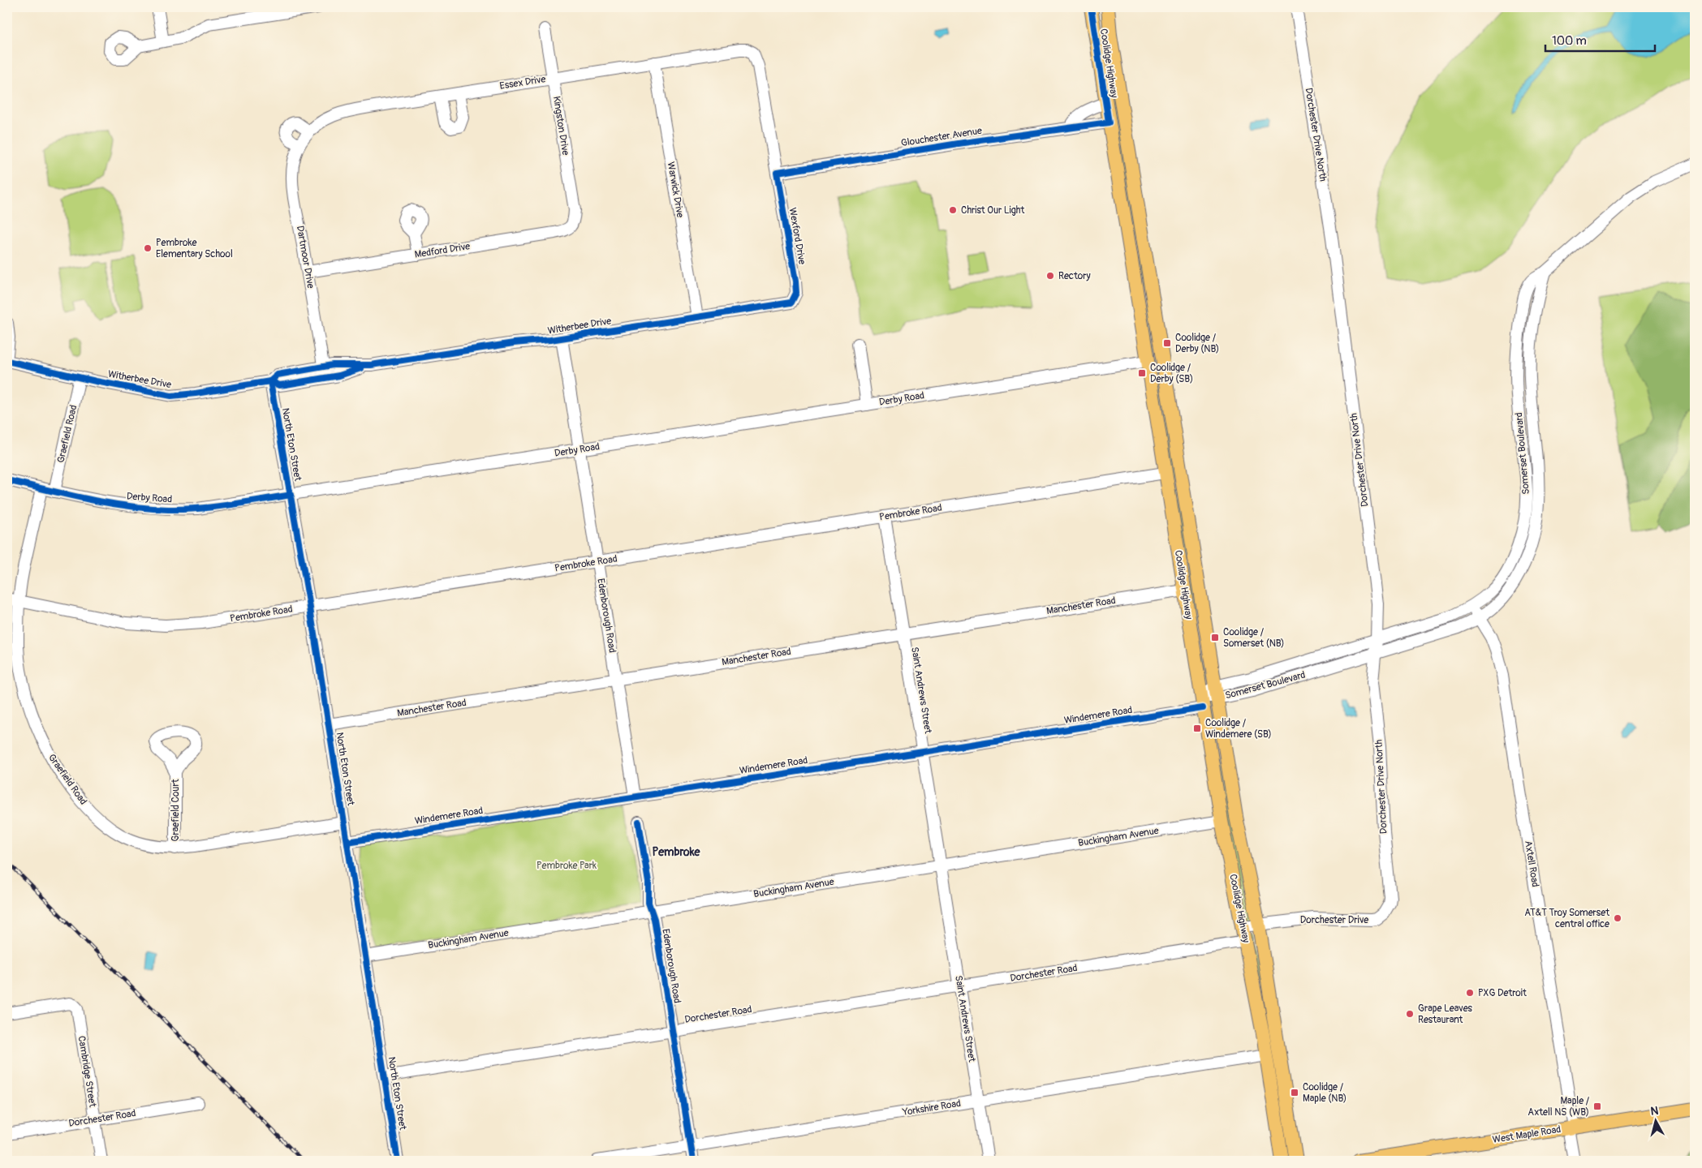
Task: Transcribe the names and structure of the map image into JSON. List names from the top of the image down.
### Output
{
  "streets": {
    "main road": ["Coolidge Highway", "West Maple Road"],
    "street": [
      "Essex Drive",
      "Kingston Drive",
      "Dorchester Drive North",
      "Glouchester Avenue",
      "Warwick Drive",
      "Wexford Drive",
      "Medford Drive",
      "Dartmoor Drive",
      "Witherbee Drive",
      "Derby Road",
      "Graefield Road",
      "North Eton Street",
      "Somerset Boulevard",
      "Pembroke Road",
      "Manchester Road",
      "Edenborough Road",
      "Saint Andrews Street",
      "Windemere Road",
      "Graefield Court",
      "Buckingham Avenue",
      "Axtell Road",
      "Dorchester Drive",
      "Dorchester Road",
      "Cambridge Street",
      "Yorkshire Road"
    ]
  },
  "crossings": [
    ["Coolidge Highway", "Glouchester Avenue"],
    ["Coolidge Highway", "Derby Road"],
    ["Coolidge Highway", "Somerset Boulevard"],
    ["Coolidge Highway", "Pembroke Road"],
    ["Coolidge Highway", "Manchester Road"],
    ["Coolidge Highway", "Windemere Road"],
    ["Coolidge Highway", "Buckingham Avenue"],
    ["Coolidge Highway", "Dorchester Drive"],
    ["Coolidge Highway", "Dorchester Road"],
    ["Coolidge Highway", "Yorkshire Road"],
    ["Essex Drive", "Kingston Drive"],
    ["Essex Drive", "Warwick Drive"],
    ["Essex Drive", "Wexford Drive"],
    ["Essex Drive", "Dartmoor Drive"],
    ["Kingston Drive", "Medford Drive"],
    ["Dorchester Drive North", "Somerset Boulevard"],
    ["Dorchester Drive North", "Dorchester Drive"],
    ["Glouchester Avenue", "Wexford Drive"],
    ["Warwick Drive", "Witherbee Drive"],
    ["Wexford Drive", "Witherbee Drive"],
    ["Medford Drive", "Dartmoor Drive"],
    ["Dartmoor Drive", "Witherbee Drive"],
    ["Witherbee Drive", "Graefield Road"],
    ["Witherbee Drive", "North Eton Street"],
    ["Witherbee Drive", "Edenborough Road"],
    ["Derby Road", "Graefield Road"],
    ["Derby Road", "North Eton Street"],
    ["Derby Road", "Edenborough Road"],
    ["Graefield Road", "North Eton Street"],
    ["Graefield Road", "Pembroke Road"],
    ["Graefield Road", "Graefield Court"],
    ["North Eton Street", "Pembroke Road"],
    ["North Eton Street", "Manchester Road"],
    ["North Eton Street", "Windemere Road"],
    ["North Eton Street", "Buckingham Avenue"],
    ["North Eton Street", "Dorchester Road"],
    ["Somerset Boulevard", "Windemere Road"],
    ["Somerset Boulevard", "Axtell Road"],
    ["Pembroke Road", "Edenborough Road"],
    ["Pembroke Road", "Saint Andrews Street"],
    ["Manchester Road", "Edenborough Road"],
    ["Manchester Road", "Saint Andrews Street"],
    ["Edenborough Road", "Windemere Road"],
    ["Edenborough Road", "Buckingham Avenue"],
    ["Edenborough Road", "Dorchester Road"],
    ["Edenborough Road", "Yorkshire Road"],
    ["Saint Andrews Street", "Windemere Road"],
    ["Saint Andrews Street", "Buckingham Avenue"],
    ["Saint Andrews Street", "Dorchester Road"],
    ["Saint Andrews Street", "Yorkshire Road"],
    ["Axtell Road", "West Maple Road"],
    ["Dorchester Road", "Cambridge Street"]
  ],
  "districts": ["Pembroke"],
  "parks": ["Pembroke Park"],
  "places": {
    "other": [
      "Christ Our Light",
      "Pembroke Elementary School",
      "Rectory",
      "AT&T Troy Somerset central office",
      "PXG Detroit",
      "Grape Leaves Restaurant"
    ],
    "transit": [
      "Coolidge / Derby (NB)",
      "Coolidge / Derby (SB)",
      "Coolidge / Somerset (NB)",
      "Coolidge / Windemere (SB)",
      "Coolidge / Maple (NB)",
      "Maple / Axtell NS (WB)"
    ]
  },
  "scale_bar": "100 m",
  "north": "top"
}
